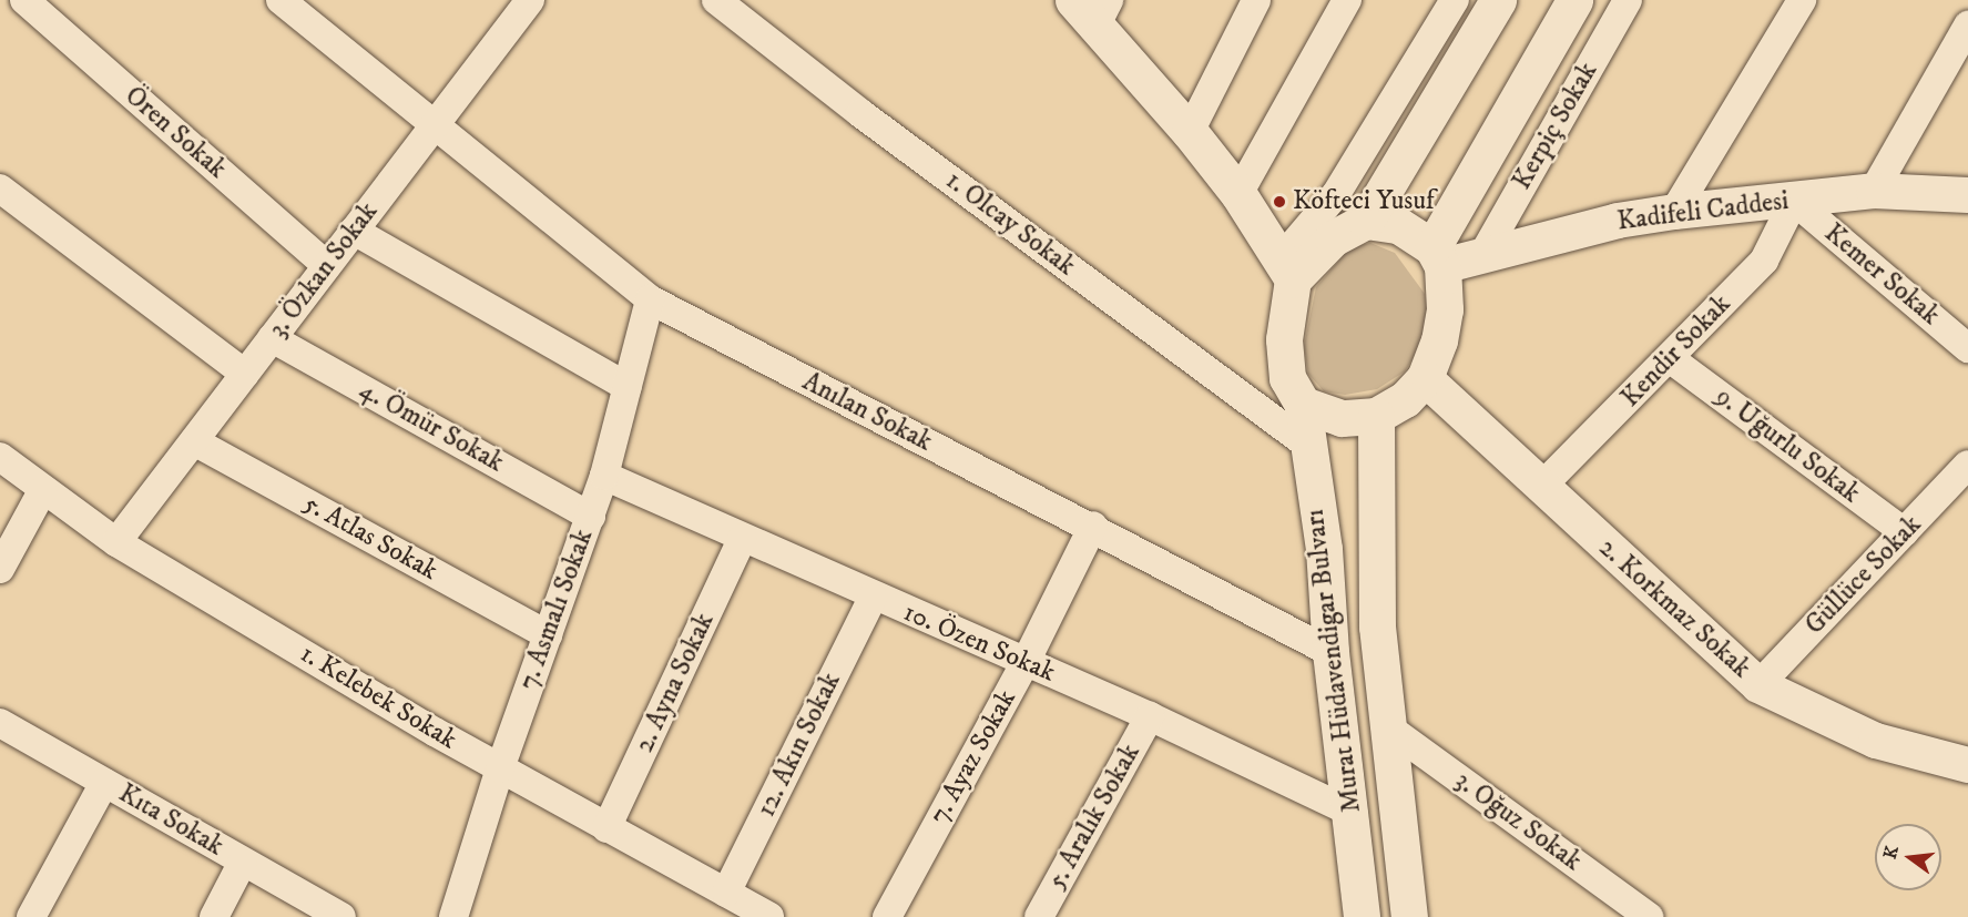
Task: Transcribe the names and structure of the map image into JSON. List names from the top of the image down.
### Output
{
  "streets": {
    "main road": ["Murat Hüdavendigar Bulvarı"],
    "street": [
      "Kerpiç Sokak",
      "Ören Sokak",
      "Kadifeli Caddesi",
      "1. Olcay Sokak",
      "3. Özkan Sokak",
      "Kemer Sokak",
      "Kendir Sokak",
      "Anılan Sokak",
      "4. Ömür Sokak",
      "9. Uğurlu Sokak",
      "5. Atlas Sokak",
      "Güllüce Sokak",
      "2. Korkmaz Sokak",
      "7. Asmalı Sokak",
      "10. Özen Sokak",
      "2. Ayna Sokak",
      "1. Kelebek Sokak",
      "12. Akın Sokak",
      "7. Ayaz Sokak",
      "5. Aralık Sokak",
      "Kıta Sokak",
      "3. Oğuz Sokak"
    ]
  },
  "crossings": [
    ["Kerpiç Sokak", "Kadifeli Caddesi"],
    ["Ören Sokak", "3. Özkan Sokak"],
    ["Kadifeli Caddesi", "Kemer Sokak"],
    ["Kadifeli Caddesi", "Kendir Sokak"],
    ["Kadifeli Caddesi", "2. Korkmaz Sokak"],
    ["Kadifeli Caddesi", "Murat Hüdavendigar Bulvarı"],
    ["1. Olcay Sokak", "Murat Hüdavendigar Bulvarı"],
    ["3. Özkan Sokak", "Anılan Sokak"],
    ["3. Özkan Sokak", "4. Ömür Sokak"],
    ["3. Özkan Sokak", "5. Atlas Sokak"],
    ["3. Özkan Sokak", "1. Kelebek Sokak"],
    ["Kemer Sokak", "Kendir Sokak"],
    ["Kendir Sokak", "9. Uğurlu Sokak"],
    ["Kendir Sokak", "2. Korkmaz Sokak"],
    ["Anılan Sokak", "7. Asmalı Sokak"],
    ["Anılan Sokak", "Murat Hüdavendigar Bulvarı"],
    ["Anılan Sokak", "7. Ayaz Sokak"],
    ["4. Ömür Sokak", "7. Asmalı Sokak"],
    ["9. Uğurlu Sokak", "Güllüce Sokak"],
    ["5. Atlas Sokak", "7. Asmalı Sokak"],
    ["Güllüce Sokak", "2. Korkmaz Sokak"],
    ["2. Korkmaz Sokak", "Murat Hüdavendigar Bulvarı"],
    ["7. Asmalı Sokak", "10. Özen Sokak"],
    ["7. Asmalı Sokak", "1. Kelebek Sokak"],
    ["10. Özen Sokak", "Murat Hüdavendigar Bulvarı"],
    ["10. Özen Sokak", "2. Ayna Sokak"],
    ["10. Özen Sokak", "12. Akın Sokak"],
    ["10. Özen Sokak", "7. Ayaz Sokak"],
    ["10. Özen Sokak", "5. Aralık Sokak"],
    ["Murat Hüdavendigar Bulvarı", "3. Oğuz Sokak"],
    ["2. Ayna Sokak", "1. Kelebek Sokak"],
    ["1. Kelebek Sokak", "12. Akın Sokak"]
  ],
  "places": ["Köfteci Yusuf"],
  "north": "left"
}
